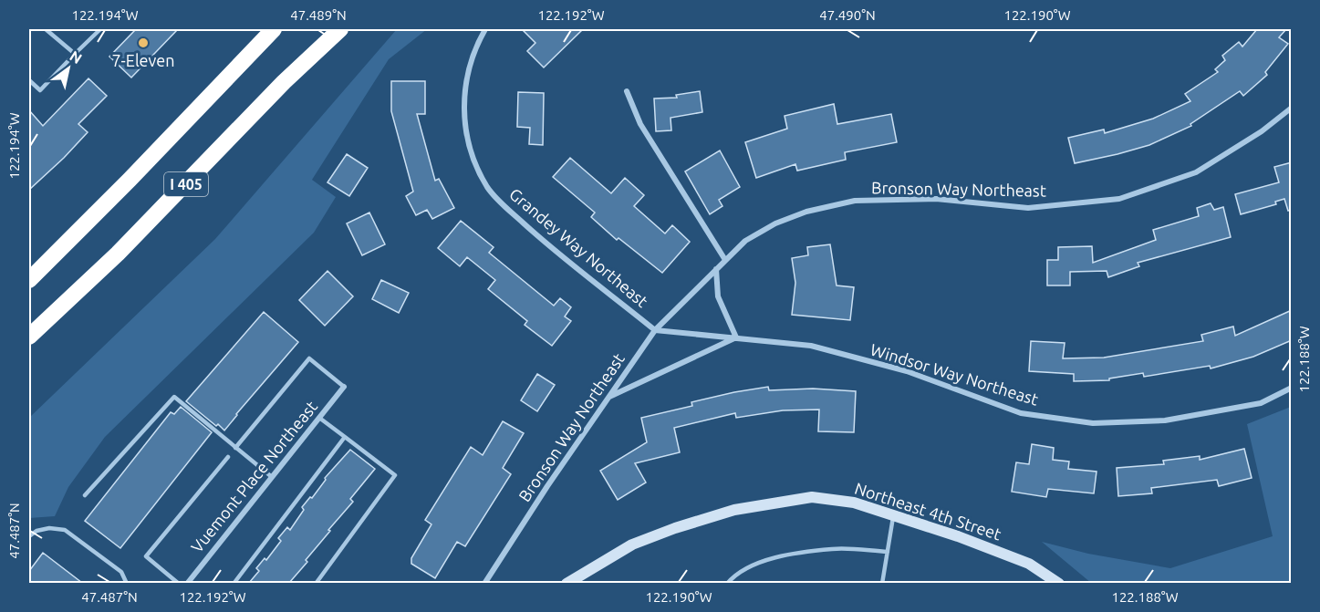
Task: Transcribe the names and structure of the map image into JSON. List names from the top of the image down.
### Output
{
  "streets": {
    "highway": ["I 405"],
    "street": [
      "Bronson Way Northeast",
      "Grandey Way Northeast",
      "Windsor Way Northeast",
      "Vuemont Place Northeast",
      "Northeast 4th Street"
    ]
  },
  "crossings": [
    ["Bronson Way Northeast", "Grandey Way Northeast"],
    ["Bronson Way Northeast", "Windsor Way Northeast"],
    ["Grandey Way Northeast", "Windsor Way Northeast"]
  ],
  "places": ["7-Eleven"],
  "north": "top right",
  "coordinates": [
    "122.194°W",
    "47.489°N",
    "122.192°W",
    "47.490°N",
    "122.190°W",
    "122.188°W",
    "47.487°N"
  ]
}
